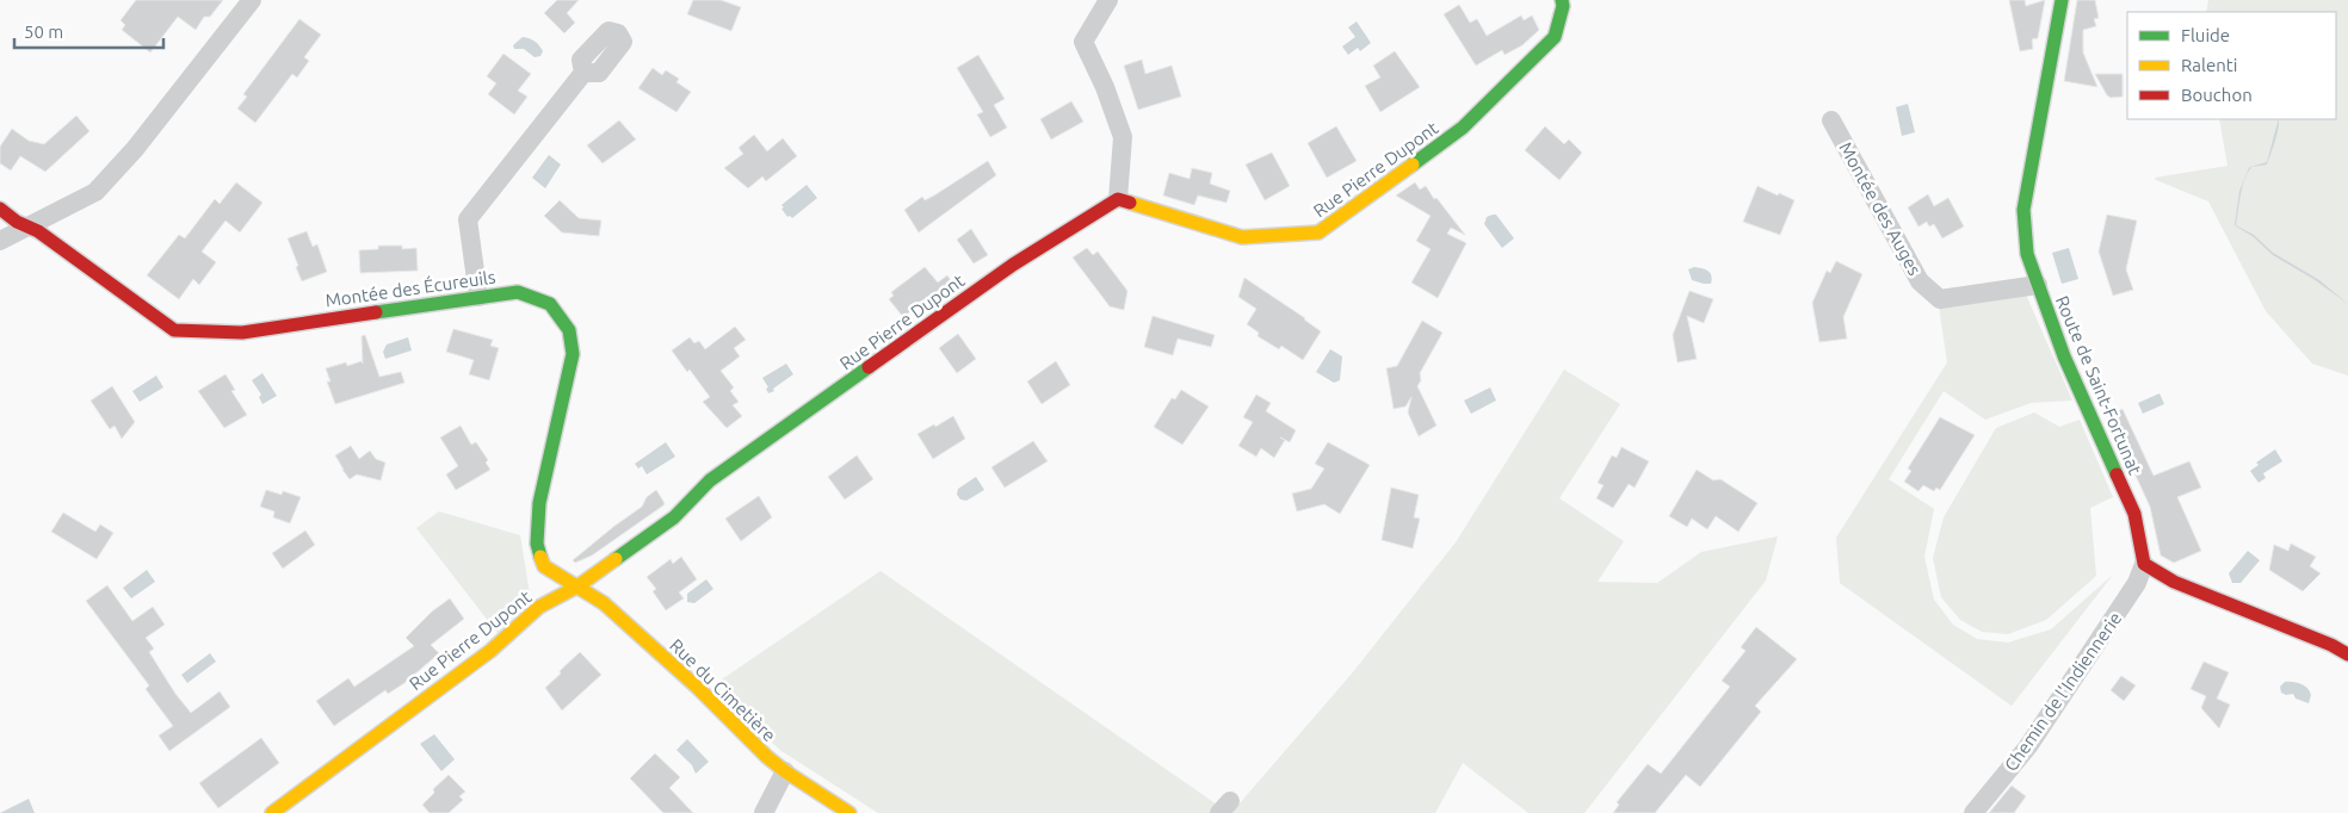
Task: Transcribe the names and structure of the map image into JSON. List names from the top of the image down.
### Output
{
  "streets": {
    "street": [
      "Rue Pierre Dupont",
      "Montée des Auges",
      "Montée des Écureuils",
      "Route de Saint-Fortunat",
      "Rue du Cimetière",
      "Chemin de l'Indiennerie"
    ]
  },
  "crossings": [
    ["Rue Pierre Dupont", "Montée des Écureuils"],
    ["Rue Pierre Dupont", "Rue du Cimetière"],
    ["Montée des Auges", "Route de Saint-Fortunat"],
    ["Montée des Écureuils", "Rue du Cimetière"],
    ["Route de Saint-Fortunat", "Chemin de l'Indiennerie"]
  ],
  "legend": ["Fluide", "Ralenti", "Bouchon"],
  "scale_bar": "50 m"
}
